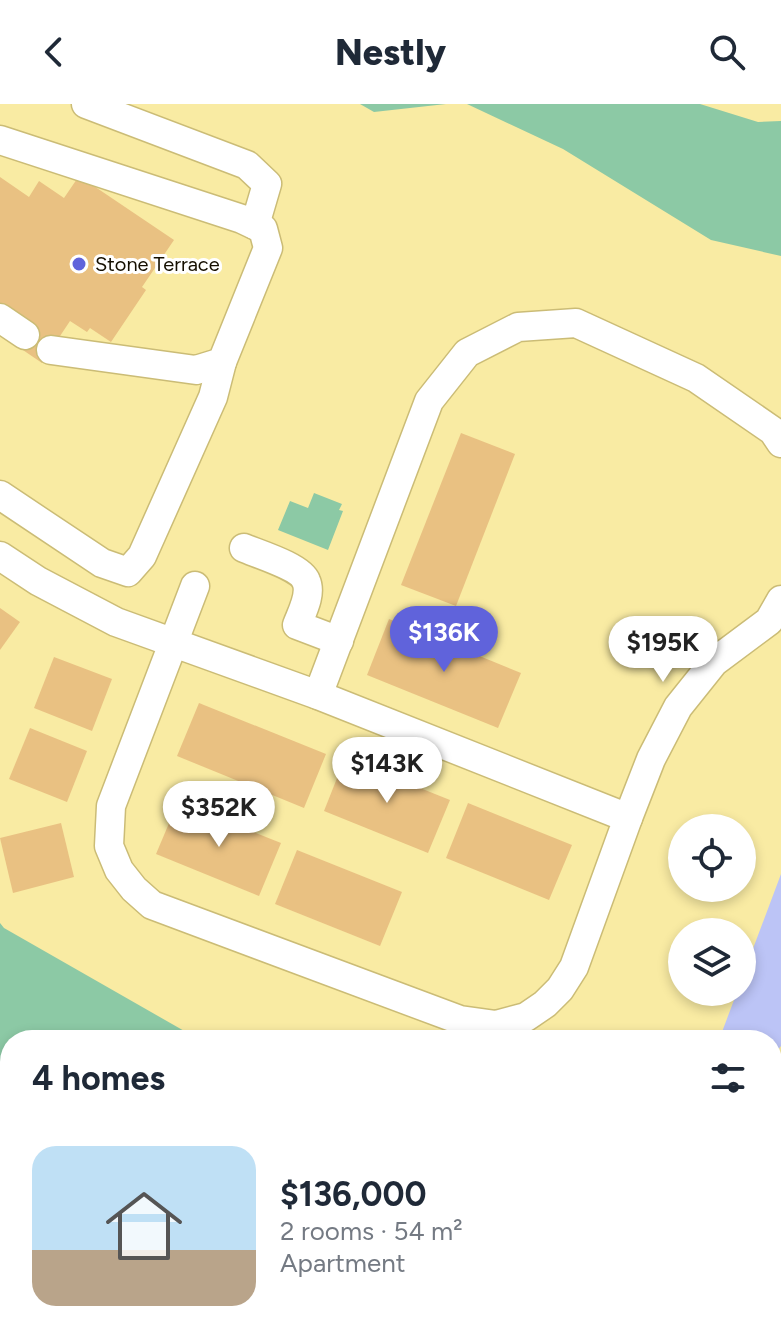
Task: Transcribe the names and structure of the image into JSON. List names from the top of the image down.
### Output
{
  "places": ["Stone Terrace"],
  "page": {
    "header": "Nestly",
    "price": [
      "$136K",
      "$195K",
      "$143K",
      "$352K"
    ],
    "heading": "4 homes",
    "list": [
      {
        "name": "$136,000",
        "note": "2 rooms · 54 m² · Apartment"
      }
    ]
  }
}
